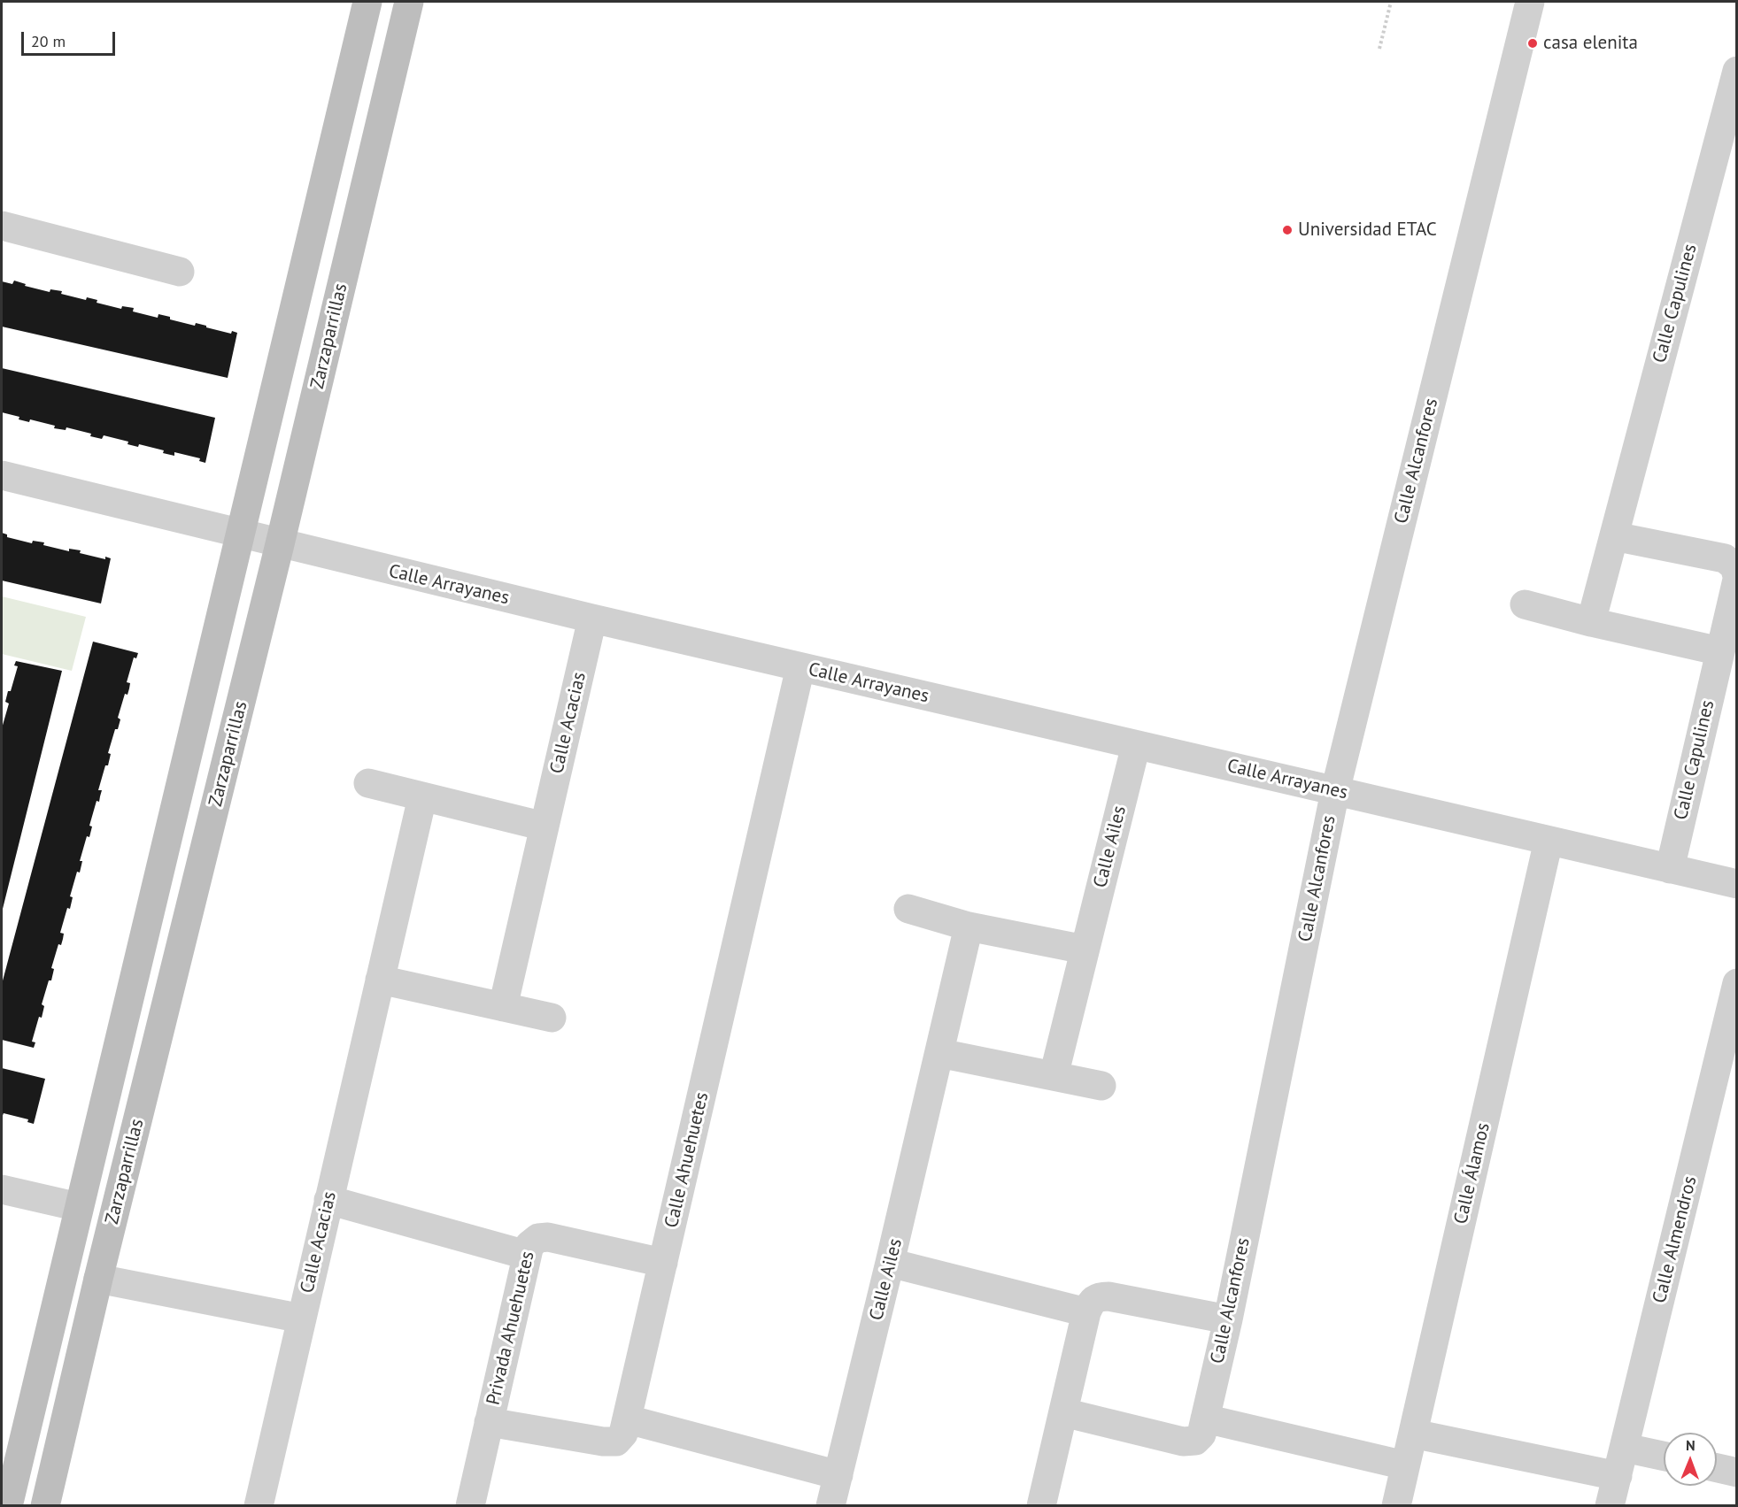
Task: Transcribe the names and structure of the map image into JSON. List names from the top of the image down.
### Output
{
  "streets": {
    "street": [
      "Calle Capulines",
      "Zarzaparrillas",
      "Calle Alcanfores",
      "Calle Arrayanes",
      "Calle Acacias",
      "Calle Ailes",
      "Calle Ahuehuetes",
      "Calle Álamos",
      "Calle Almendros",
      "Privada Ahuehuetes"
    ]
  },
  "crossings": [
    ["Calle Capulines", "Calle Arrayanes"],
    ["Zarzaparrillas", "Calle Arrayanes"],
    ["Calle Alcanfores", "Calle Arrayanes"],
    ["Calle Arrayanes", "Calle Acacias"],
    ["Calle Arrayanes", "Calle Ailes"],
    ["Calle Arrayanes", "Calle Ahuehuetes"],
    ["Calle Arrayanes", "Calle Álamos"],
    ["Calle Ahuehuetes", "Privada Ahuehuetes"]
  ],
  "places": ["casa elenita", "Universidad ETAC"],
  "scale_bar": "20 m",
  "north": "top"
}
